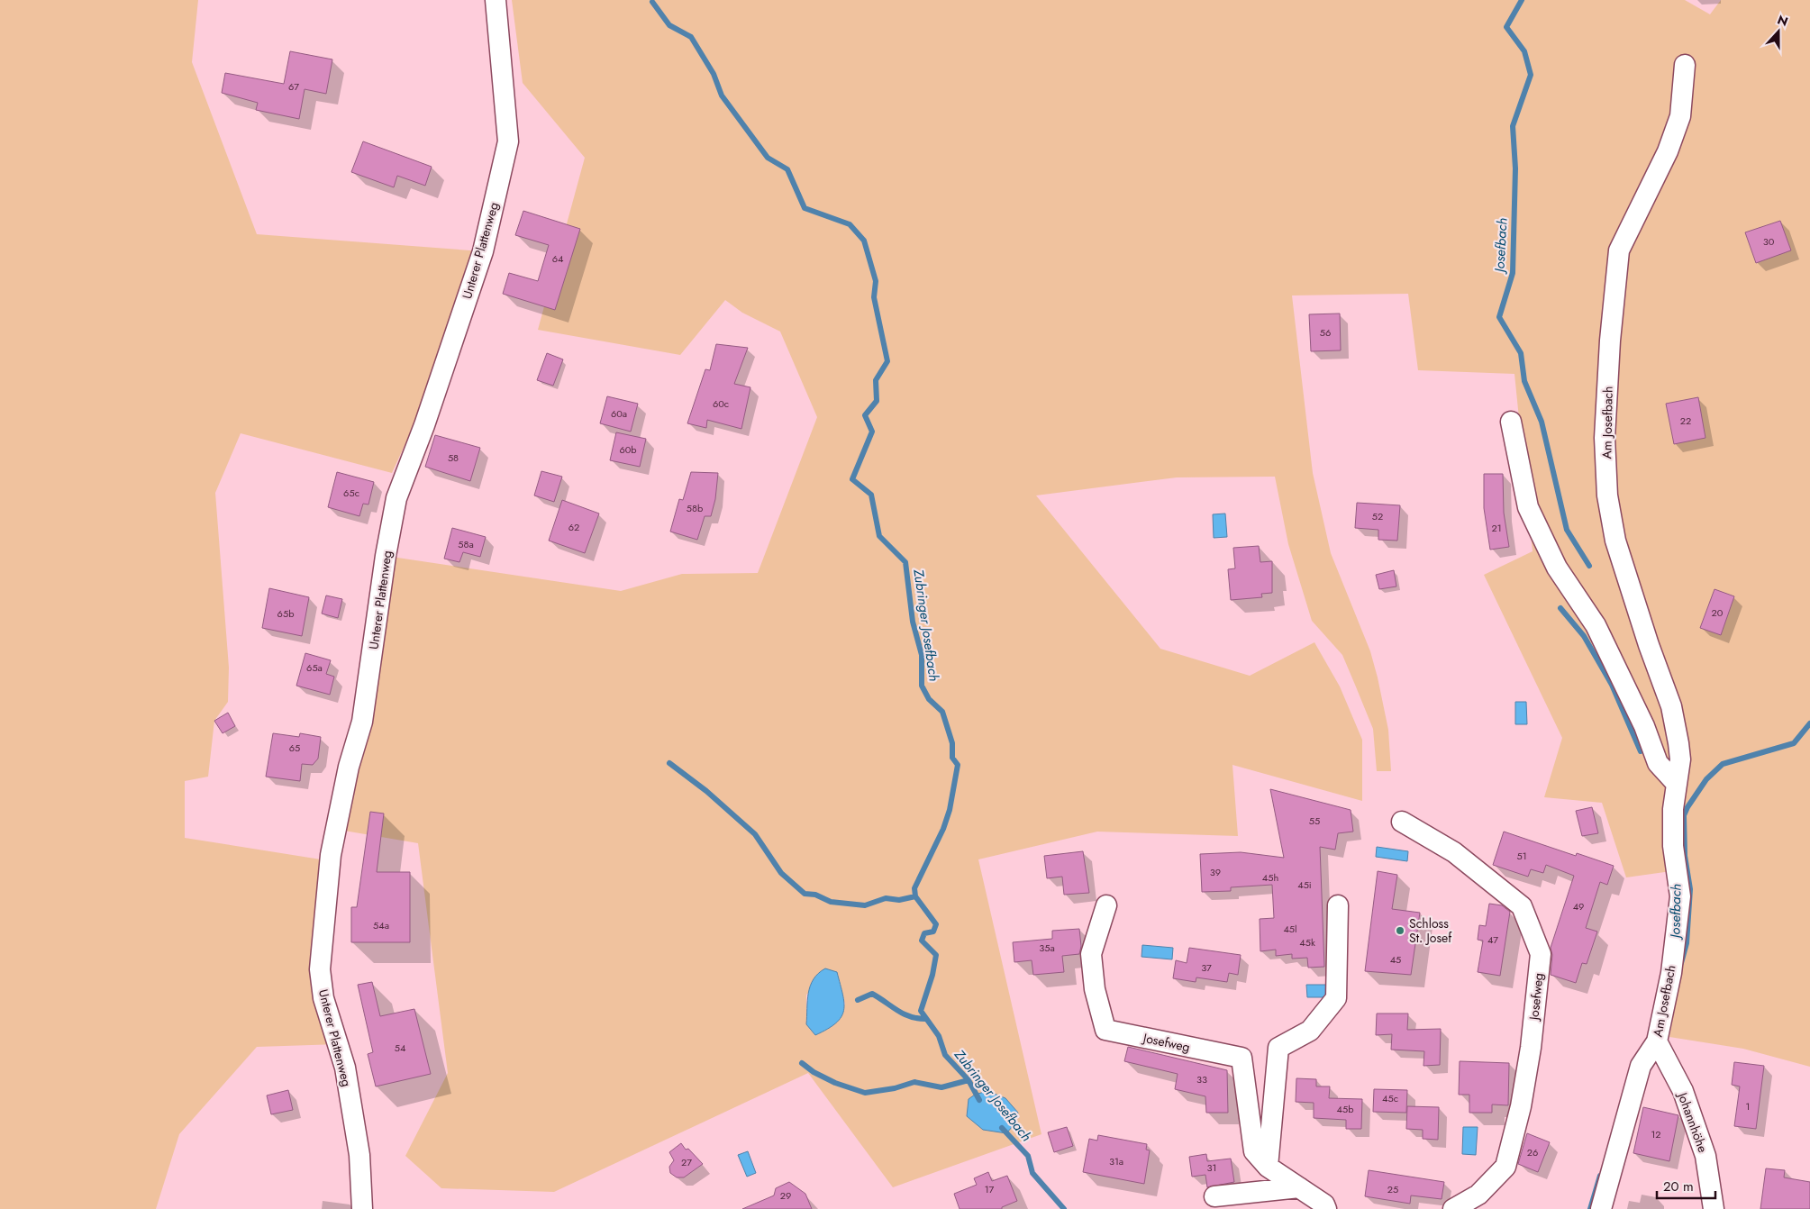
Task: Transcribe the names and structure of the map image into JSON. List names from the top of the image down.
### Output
{
  "streets": {
    "street": [
      "Unterer Plattenweg",
      "Am Josefbach",
      "Josefweg",
      "Johannhöhe"
    ]
  },
  "crossings": [
    ["Am Josefbach", "Johannhöhe"]
  ],
  "water": ["Josefbach", "Zubringer Josefbach"],
  "places": ["Schloss St. Josef"],
  "house_numbers": [
    "67",
    "30",
    "64",
    "56",
    "60c",
    "60a",
    "22",
    "60b",
    "58",
    "65c",
    "58b",
    "52",
    "62",
    "21",
    "58a",
    "20",
    "65b",
    "65a",
    "65",
    "55",
    "51",
    "39",
    "45h",
    "45i",
    "49",
    "54a",
    "45l",
    "47",
    "45k",
    "35a",
    "45",
    "37",
    "54",
    "33",
    "45c",
    "1",
    "45b",
    "12",
    "26",
    "31a",
    "27",
    "31",
    "17",
    "25",
    "29"
  ],
  "scale_bar": "20 m",
  "north": "top"
}
